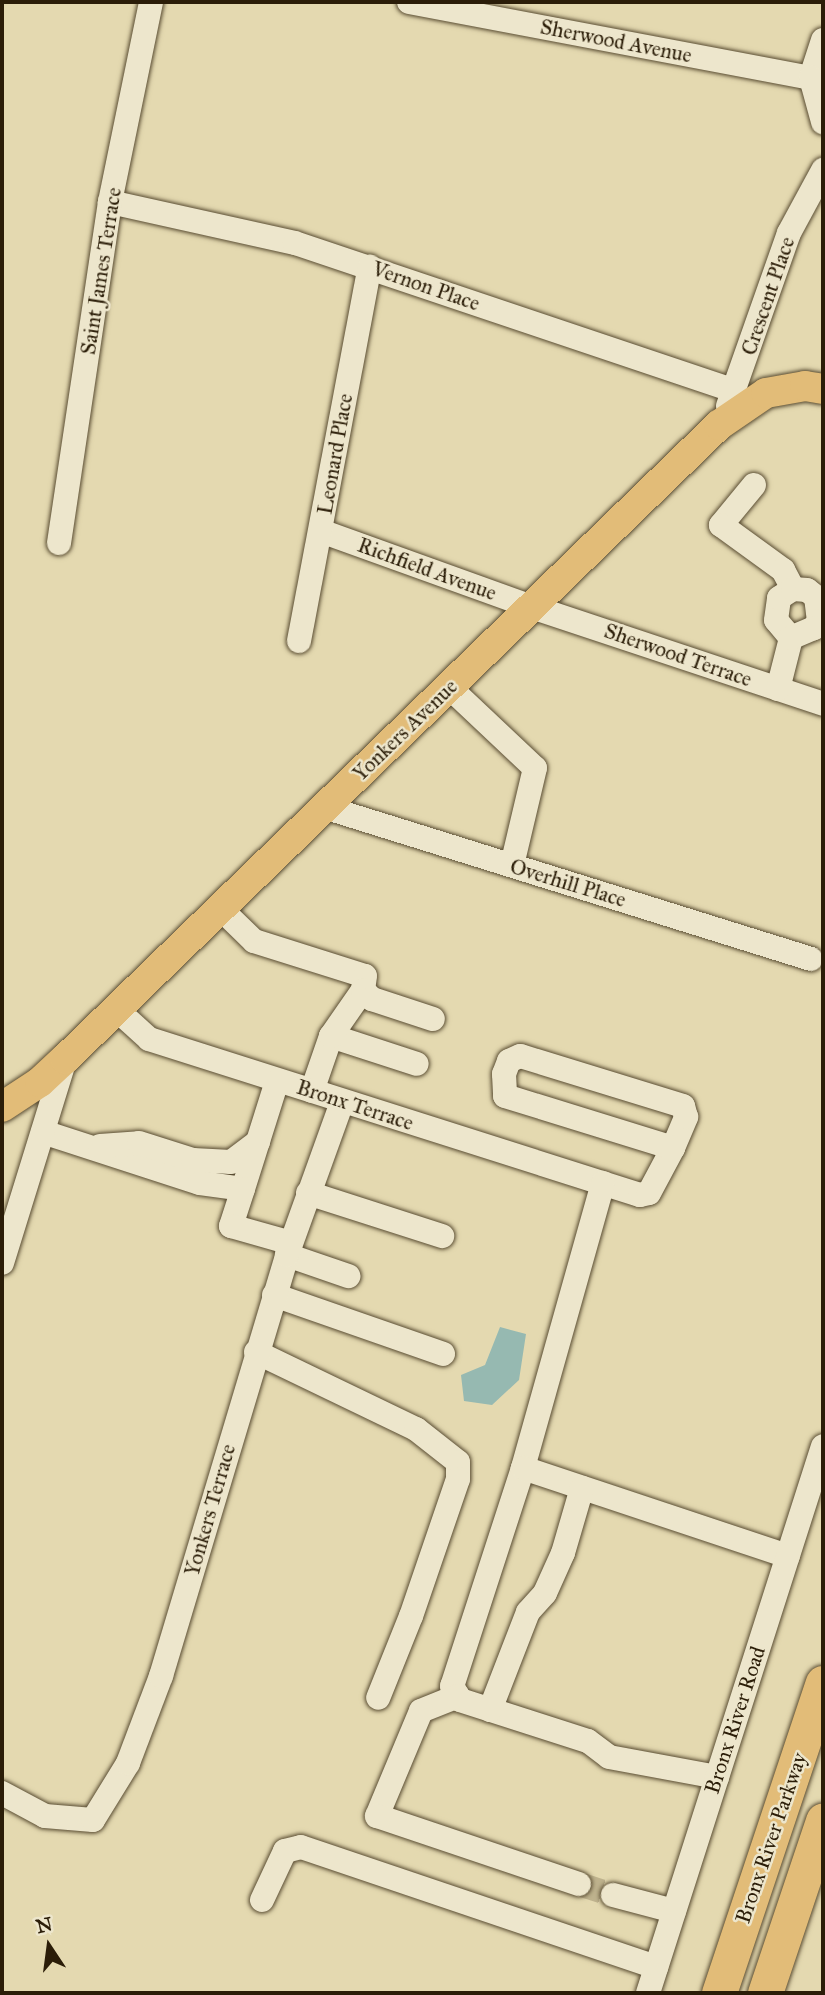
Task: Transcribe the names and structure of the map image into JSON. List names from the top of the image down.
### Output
{
  "streets": {
    "highway": ["Bronx River Parkway"],
    "main road": ["Yonkers Avenue"],
    "street": [
      "Sherwood Avenue",
      "Saint James Terrace",
      "Vernon Place",
      "Crescent Place",
      "Leonard Place",
      "Richfield Avenue",
      "Sherwood Terrace",
      "Overhill Place",
      "Bronx Terrace",
      "Yonkers Terrace",
      "Bronx River Road"
    ]
  },
  "crossings": [
    ["Saint James Terrace", "Vernon Place"],
    ["Vernon Place", "Crescent Place"],
    ["Vernon Place", "Leonard Place"],
    ["Crescent Place", "Yonkers Avenue"],
    ["Leonard Place", "Richfield Avenue"],
    ["Richfield Avenue", "Sherwood Terrace"],
    ["Richfield Avenue", "Yonkers Avenue"],
    ["Sherwood Terrace", "Yonkers Avenue"],
    ["Yonkers Avenue", "Overhill Place"],
    ["Yonkers Avenue", "Bronx Terrace"],
    ["Bronx Terrace", "Yonkers Terrace"]
  ],
  "north": "top"
}
